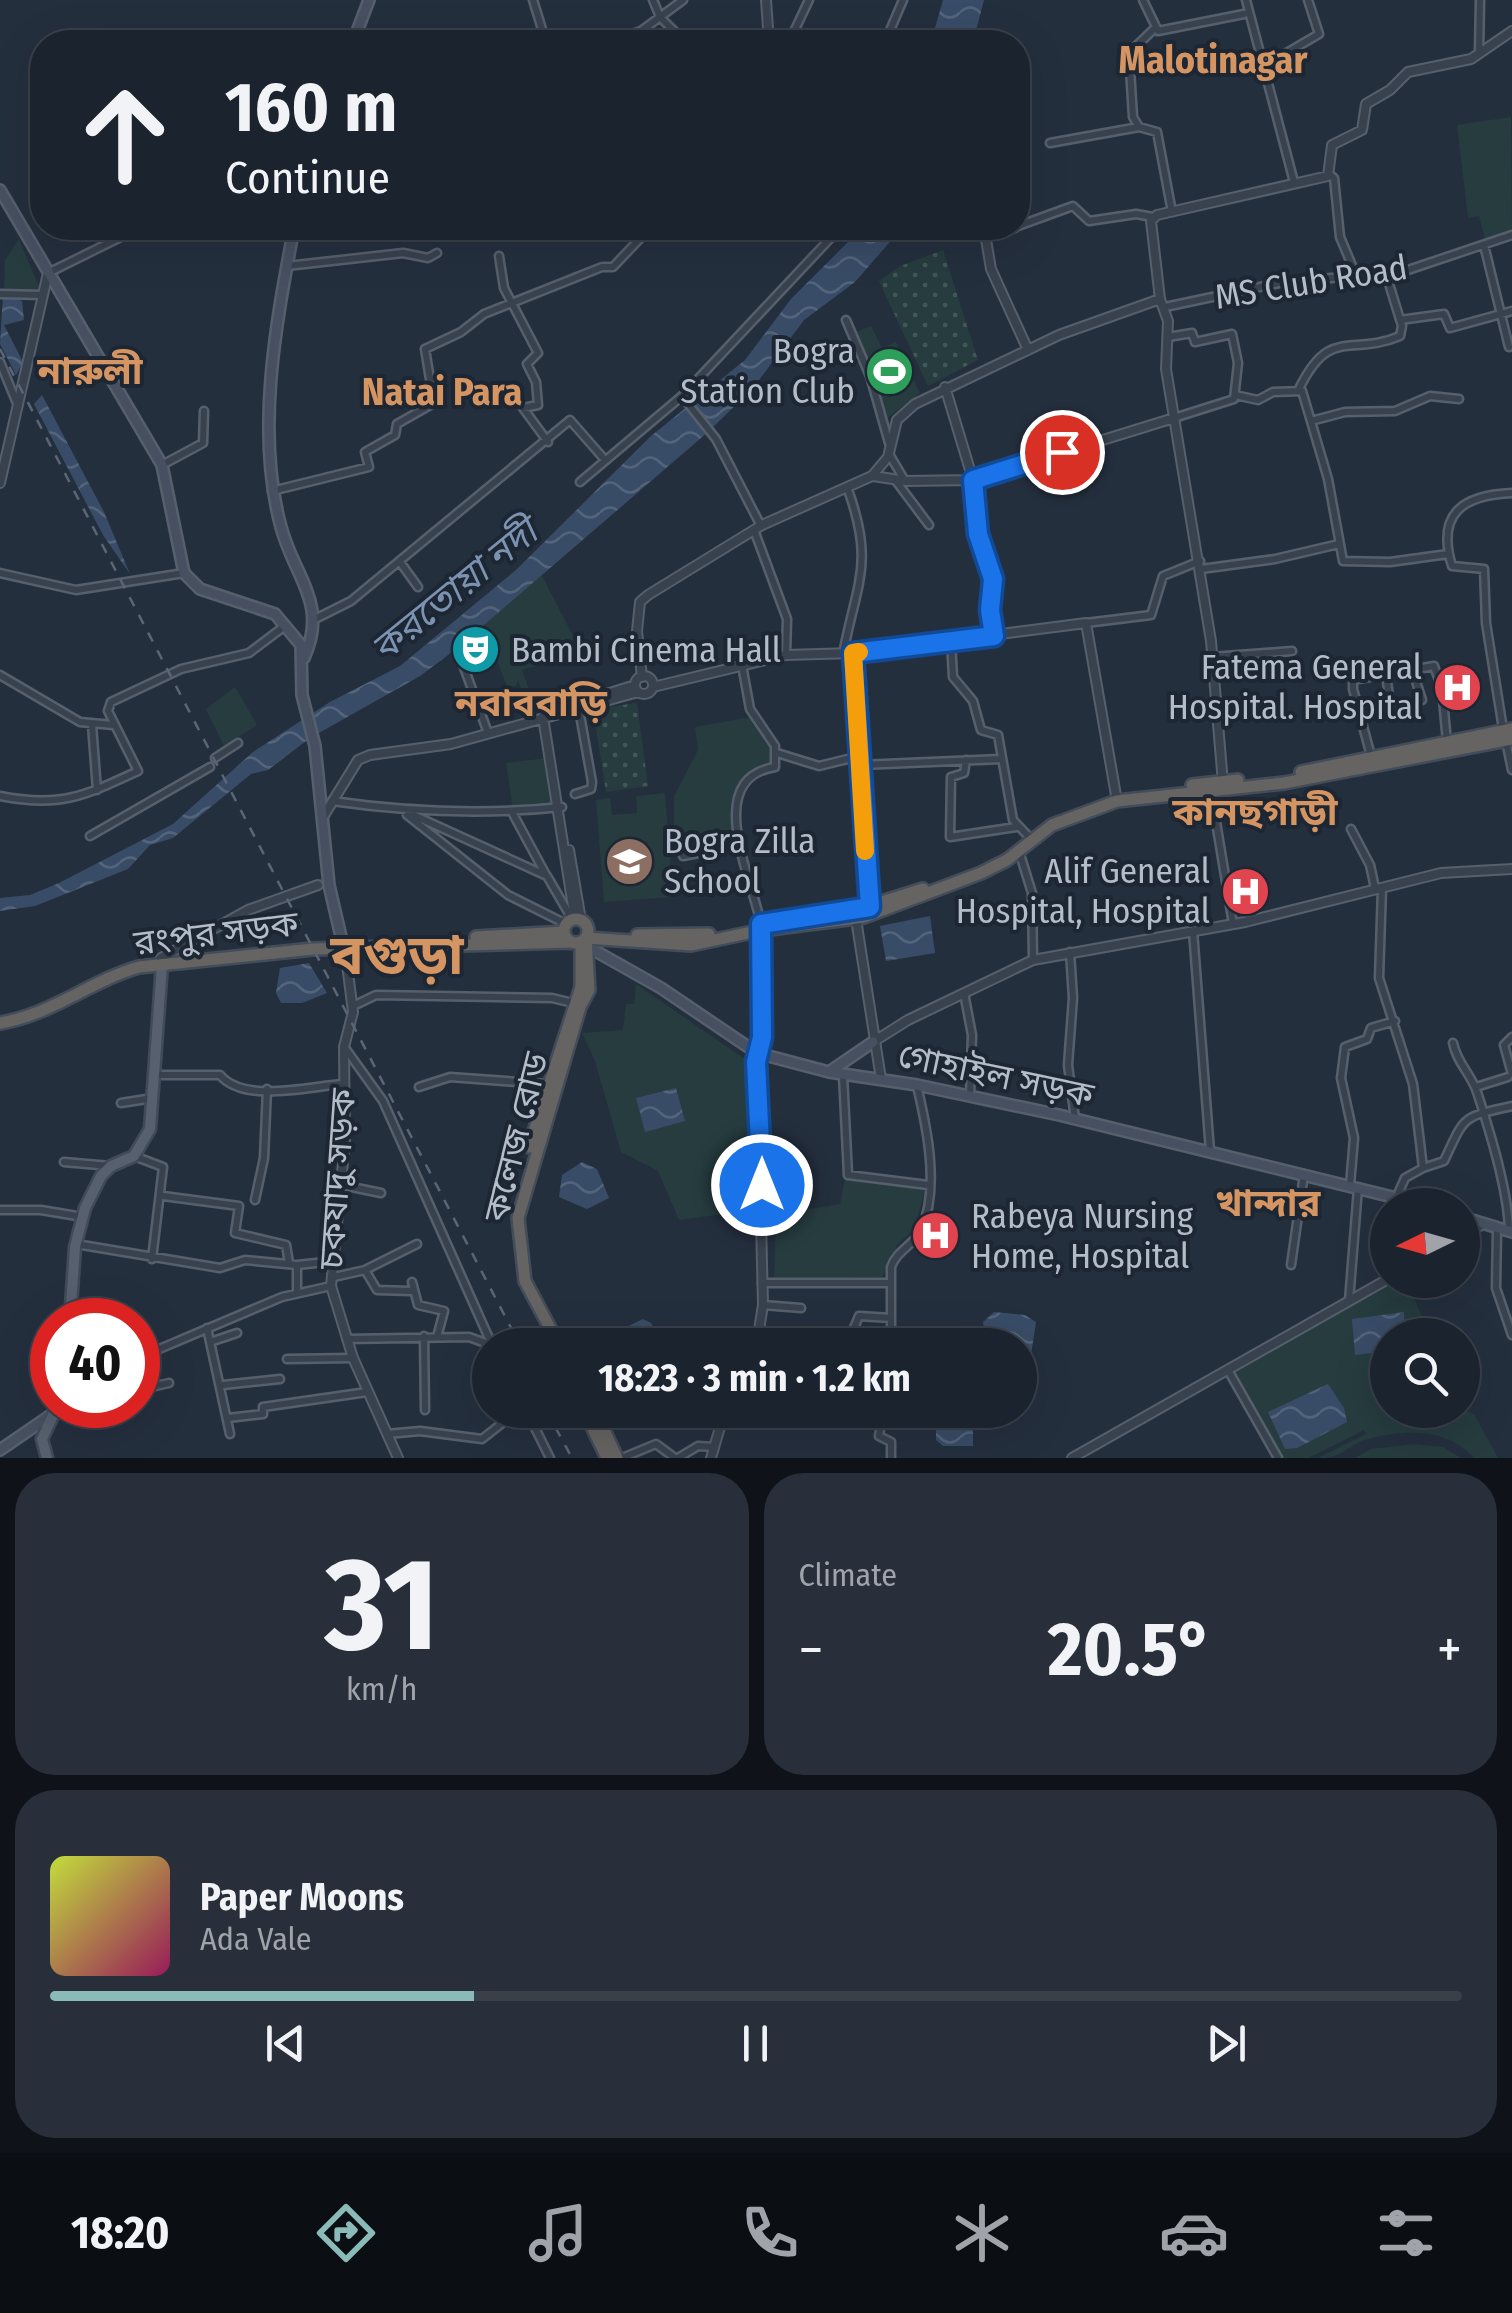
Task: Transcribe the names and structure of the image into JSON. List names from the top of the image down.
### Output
{
  "streets": {
    "highway": ["রংপুর সড়ক", "কলেজ রোড"],
    "main road": ["গোহাইল সড়ক"],
    "street": ["MS Club Road", "চকযাদু সড়ক"]
  },
  "crossings": [
    ["রংপুর সড়ক", "গোহাইল সড়ক"],
    ["রংপুর সড়ক", "কলেজ রোড"],
    ["রংপুর সড়ক", "চকযাদু সড়ক"],
    ["গোহাইল সড়ক", "কলেজ রোড"]
  ],
  "districts": [
    "Malotinagar",
    "নারুলী",
    "Natai Para",
    "নবাববাড়ি",
    "কানছগাড়ী",
    "বগুড়া",
    "খান্দার"
  ],
  "water": ["করতোয়া নদী"],
  "places": {
    "sports": ["Bogra Station Club"],
    "theatre": ["Bambi Cinema Hall"],
    "hospital": ["Fatema General Hospital. Hospital", "Alif General Hospital, Hospital", "Rabeya Nursing Home, Hospital"],
    "school or university": ["Bogra Zilla School"]
  },
  "north": "left",
  "page": {
    "turn": ["160 m", "Continue"],
    "limit": "40",
    "trip": "18:23 · 3 min · 1.2 km",
    "tile": [
      ["31", "km/h"],
      "Climate"
    ],
    "heat": ["−", "20.5°", "+"],
    "song": ["Paper Moons", "Ada Vale"],
    "tabs": "18:20"
  }
}
